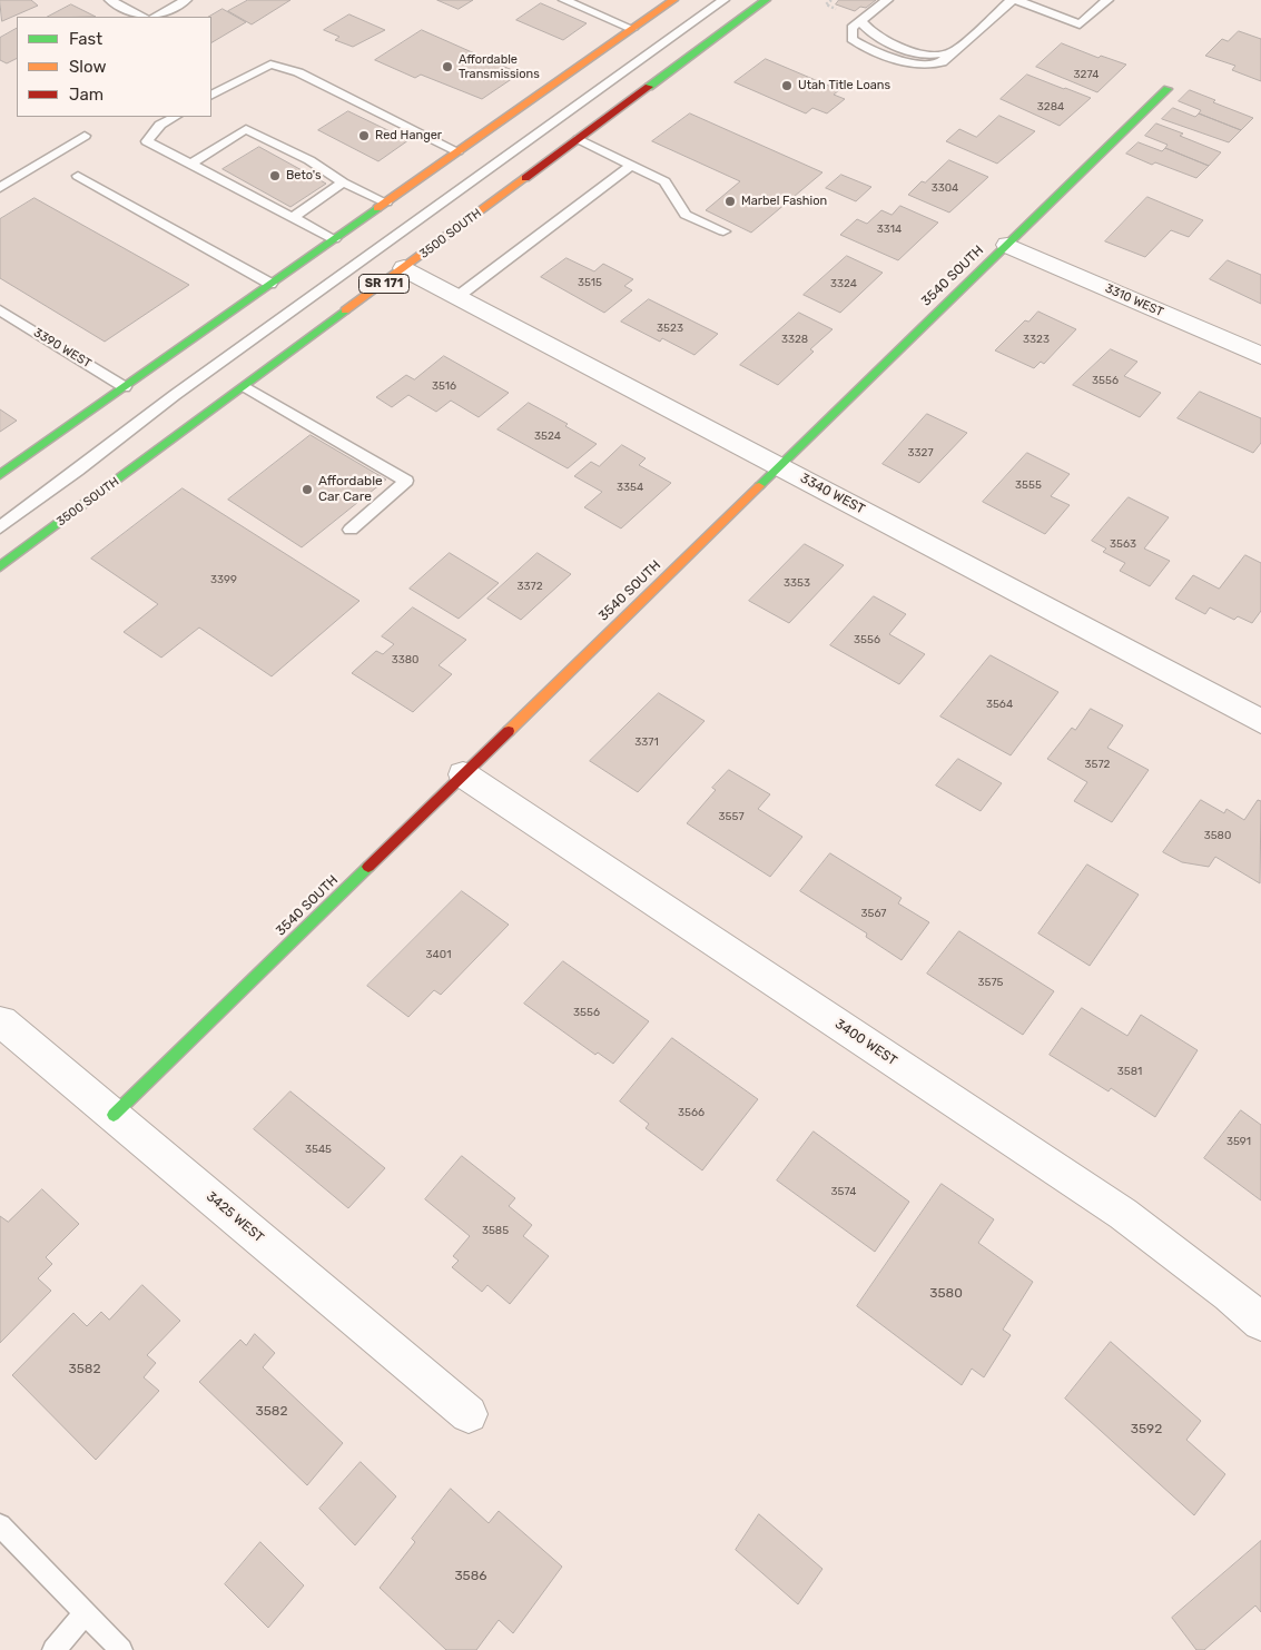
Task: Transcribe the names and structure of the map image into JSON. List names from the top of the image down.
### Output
{
  "streets": {
    "main road": ["3500 SOUTH", "3540 SOUTH", "SR 171"],
    "street": [
      "3310 WEST",
      "3340 WEST",
      "3400 WEST",
      "3425 WEST"
    ],
    "lane": ["3390 WEST"]
  },
  "crossings": [
    ["3500 SOUTH", "3340 WEST"],
    ["3540 SOUTH", "3310 WEST"],
    ["3540 SOUTH", "3340 WEST"],
    ["3540 SOUTH", "3400 WEST"],
    ["3540 SOUTH", "3425 WEST"]
  ],
  "places": [
    "Affordable Transmissions",
    "Utah Title Loans",
    "Red Hanger",
    "Beto's",
    "Marbel Fashion",
    "Affordable Car Care"
  ],
  "house_numbers": [
    "3274",
    "3284",
    "3304",
    "3314",
    "3515",
    "3324",
    "3523",
    "3328",
    "3323",
    "3556",
    "3516",
    "3524",
    "3327",
    "3555",
    "3354",
    "3563",
    "3399",
    "3353",
    "3372",
    "3556",
    "3380",
    "3564",
    "3371",
    "3572",
    "3557",
    "3580",
    "3567",
    "3401",
    "3575",
    "3556",
    "3581",
    "3566",
    "3591",
    "3545",
    "3574",
    "3585",
    "3580",
    "3582",
    "3582",
    "3592",
    "3586"
  ],
  "legend": ["Fast", "Slow", "Jam"]
}
